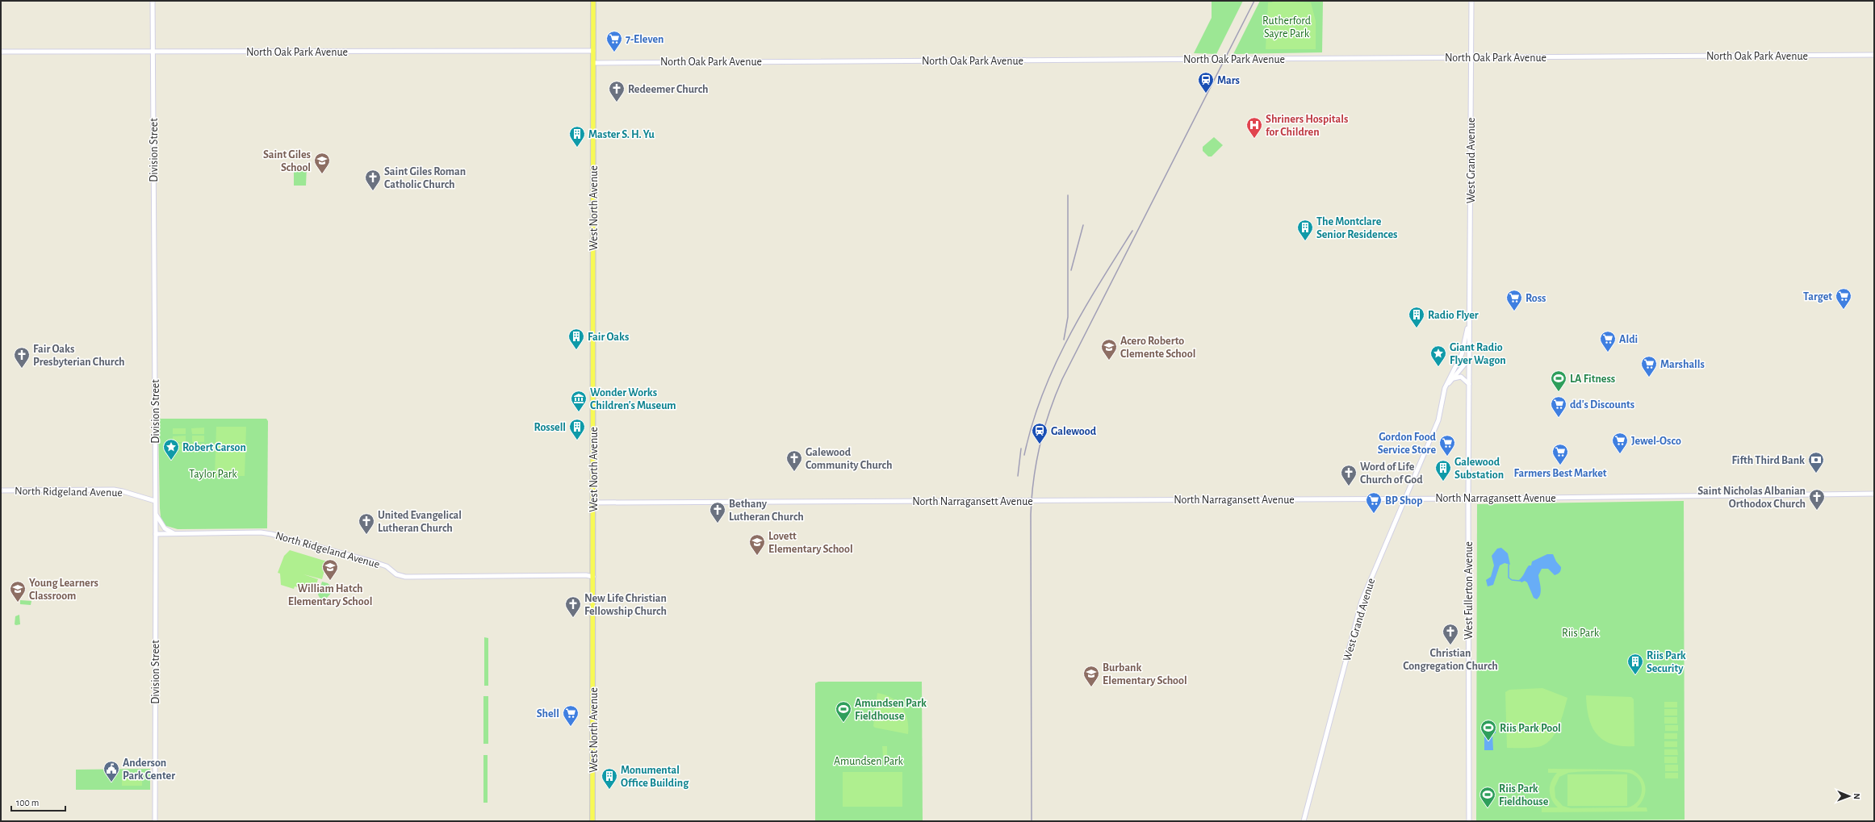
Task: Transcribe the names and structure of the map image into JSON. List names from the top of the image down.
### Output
{
  "streets": {
    "main road": ["West North Avenue"],
    "street": [
      "North Oak Park Avenue",
      "Division Street",
      "West Grand Avenue",
      "North Ridgeland Avenue",
      "North Narragansett Avenue",
      "West Fullerton Avenue"
    ]
  },
  "crossings": [
    ["North Oak Park Avenue", "Division Street"],
    ["North Oak Park Avenue", "West Grand Avenue"],
    ["North Oak Park Avenue", "West North Avenue"],
    ["Division Street", "North Ridgeland Avenue"],
    ["West Grand Avenue", "North Narragansett Avenue"],
    ["West Grand Avenue", "West Fullerton Avenue"],
    ["West North Avenue", "North Ridgeland Avenue"],
    ["West North Avenue", "North Narragansett Avenue"],
    ["North Narragansett Avenue", "West Fullerton Avenue"]
  ],
  "parks": [
    "Rutherford Sayre Park",
    "Taylor Park",
    "Riis Park",
    "Amundsen Park"
  ],
  "places": {
    "supermarket": [
      "7-Eleven",
      "Target",
      "Ross",
      "Aldi",
      "Marshalls",
      "dd's Discounts",
      "Jewel-Osco",
      "Gordon Food Service Store",
      "Farmers Best Market",
      "BP Shop",
      "Shell"
    ],
    "station": ["Mars", "Galewood"],
    "church": [
      "Redeemer Church",
      "Saint Giles Roman Catholic Church",
      "Fair Oaks Presbyterian Church",
      "Galewood Community Church",
      "Word of Life Church of God",
      "Saint Nicholas Albanian Orthodox Church",
      "Bethany Lutheran Church",
      "United Evangelical Lutheran Church",
      "New Life Christian Fellowship Church",
      "Christian Congregation Church"
    ],
    "hospital": ["Shriners Hospitals for Children"],
    "building": [
      "Master S. H. Yu",
      "The Montclare Senior Residences",
      "Radio Flyer",
      "Fair Oaks",
      "Rossell",
      "Galewood Substation",
      "Riis Park Security",
      "Monumental Office Building"
    ],
    "school or university": [
      "Saint Giles School",
      "Acero Roberto Clemente School",
      "Lovett Elementary School",
      "William Hatch Elementary School",
      "Young Learners Classroom",
      "Burbank Elementary School"
    ],
    "place": ["Giant Radio Flyer Wagon", "Robert Carson"],
    "sports": [
      "LA Fitness",
      "Amundsen Park Fieldhouse",
      "Riis Park Pool",
      "Riis Park Fieldhouse"
    ],
    "museum": ["Wonder Works Children's Museum"],
    "bank": ["Fifth Third Bank"],
    "public building": ["Anderson Park Center"]
  },
  "scale_bar": "100 m",
  "north": "right"
}
